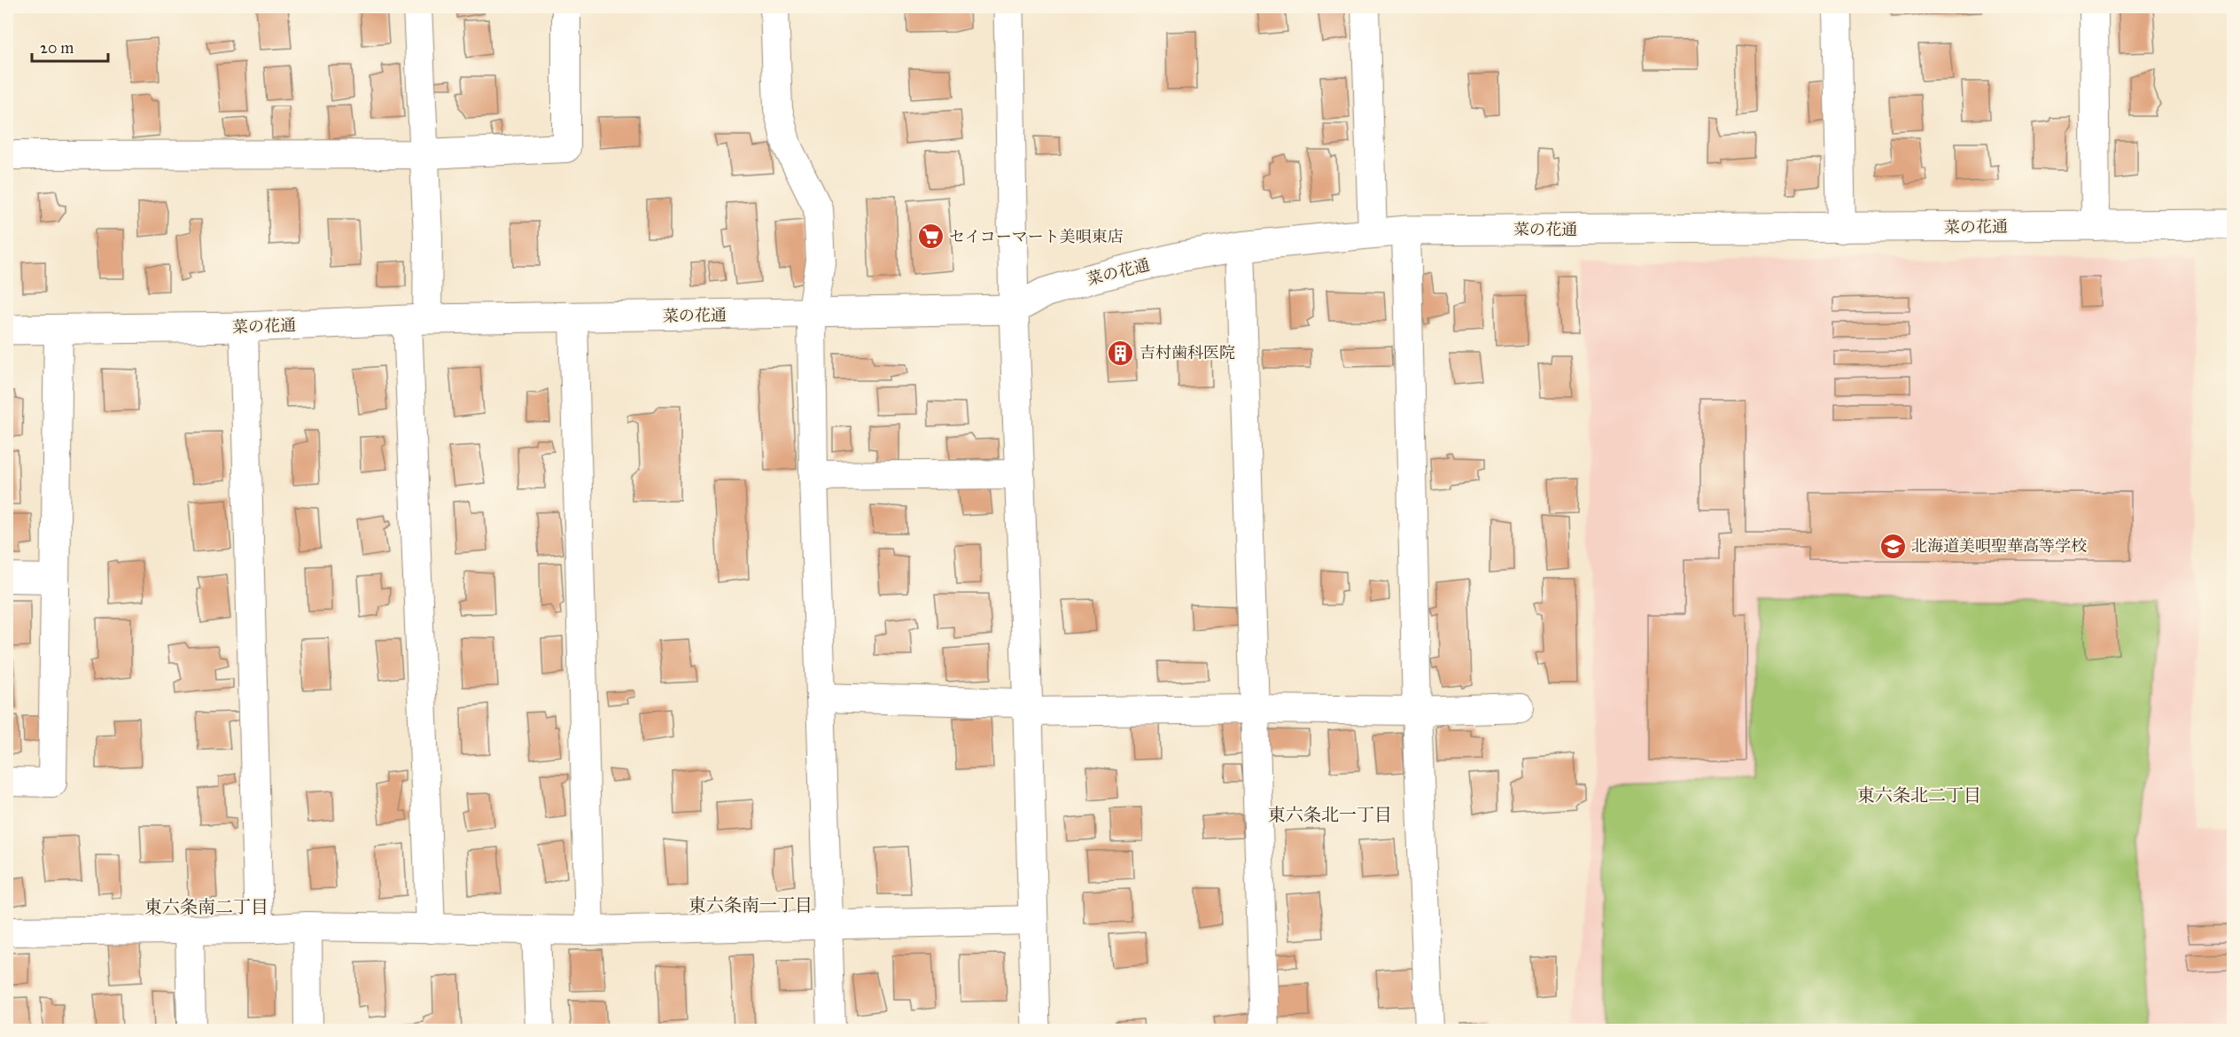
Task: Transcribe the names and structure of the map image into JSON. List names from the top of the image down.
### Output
{
  "streets": {
    "street": ["菜の花通"]
  },
  "districts": [
    "東六条北二丁目",
    "東六条北一丁目",
    "東六条南一丁目",
    "東六条南二丁目"
  ],
  "places": {
    "supermarket": ["セイコーマート美唄東店"],
    "building": ["吉村歯科医院"],
    "school or university": ["北海道美唄聖華高等学校"]
  },
  "scale_bar": "20 m"
}
